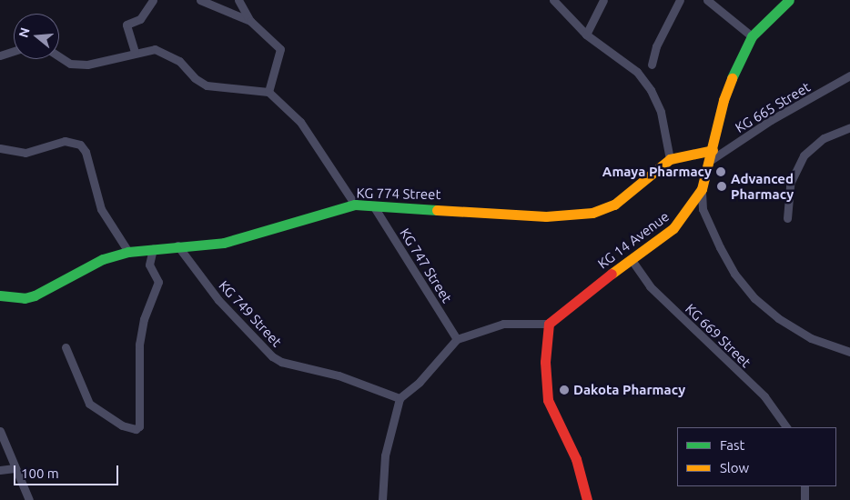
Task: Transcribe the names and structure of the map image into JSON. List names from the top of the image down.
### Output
{
  "streets": {
    "street": [
      "KG 665 Street",
      "KG 774 Street",
      "KG 14 Avenue",
      "KG 747 Street",
      "KG 749 Street",
      "KG 669 Street"
    ]
  },
  "crossings": [
    ["KG 665 Street", "KG 14 Avenue"],
    ["KG 774 Street", "KG 14 Avenue"],
    ["KG 774 Street", "KG 747 Street"],
    ["KG 774 Street", "KG 749 Street"],
    ["KG 14 Avenue", "KG 669 Street"]
  ],
  "places": ["Amaya Pharmacy", "Advanced Pharmacy", "Dakota Pharmacy"],
  "legend": ["Fast", "Slow"],
  "scale_bar": "100 m",
  "north": "left"
}
